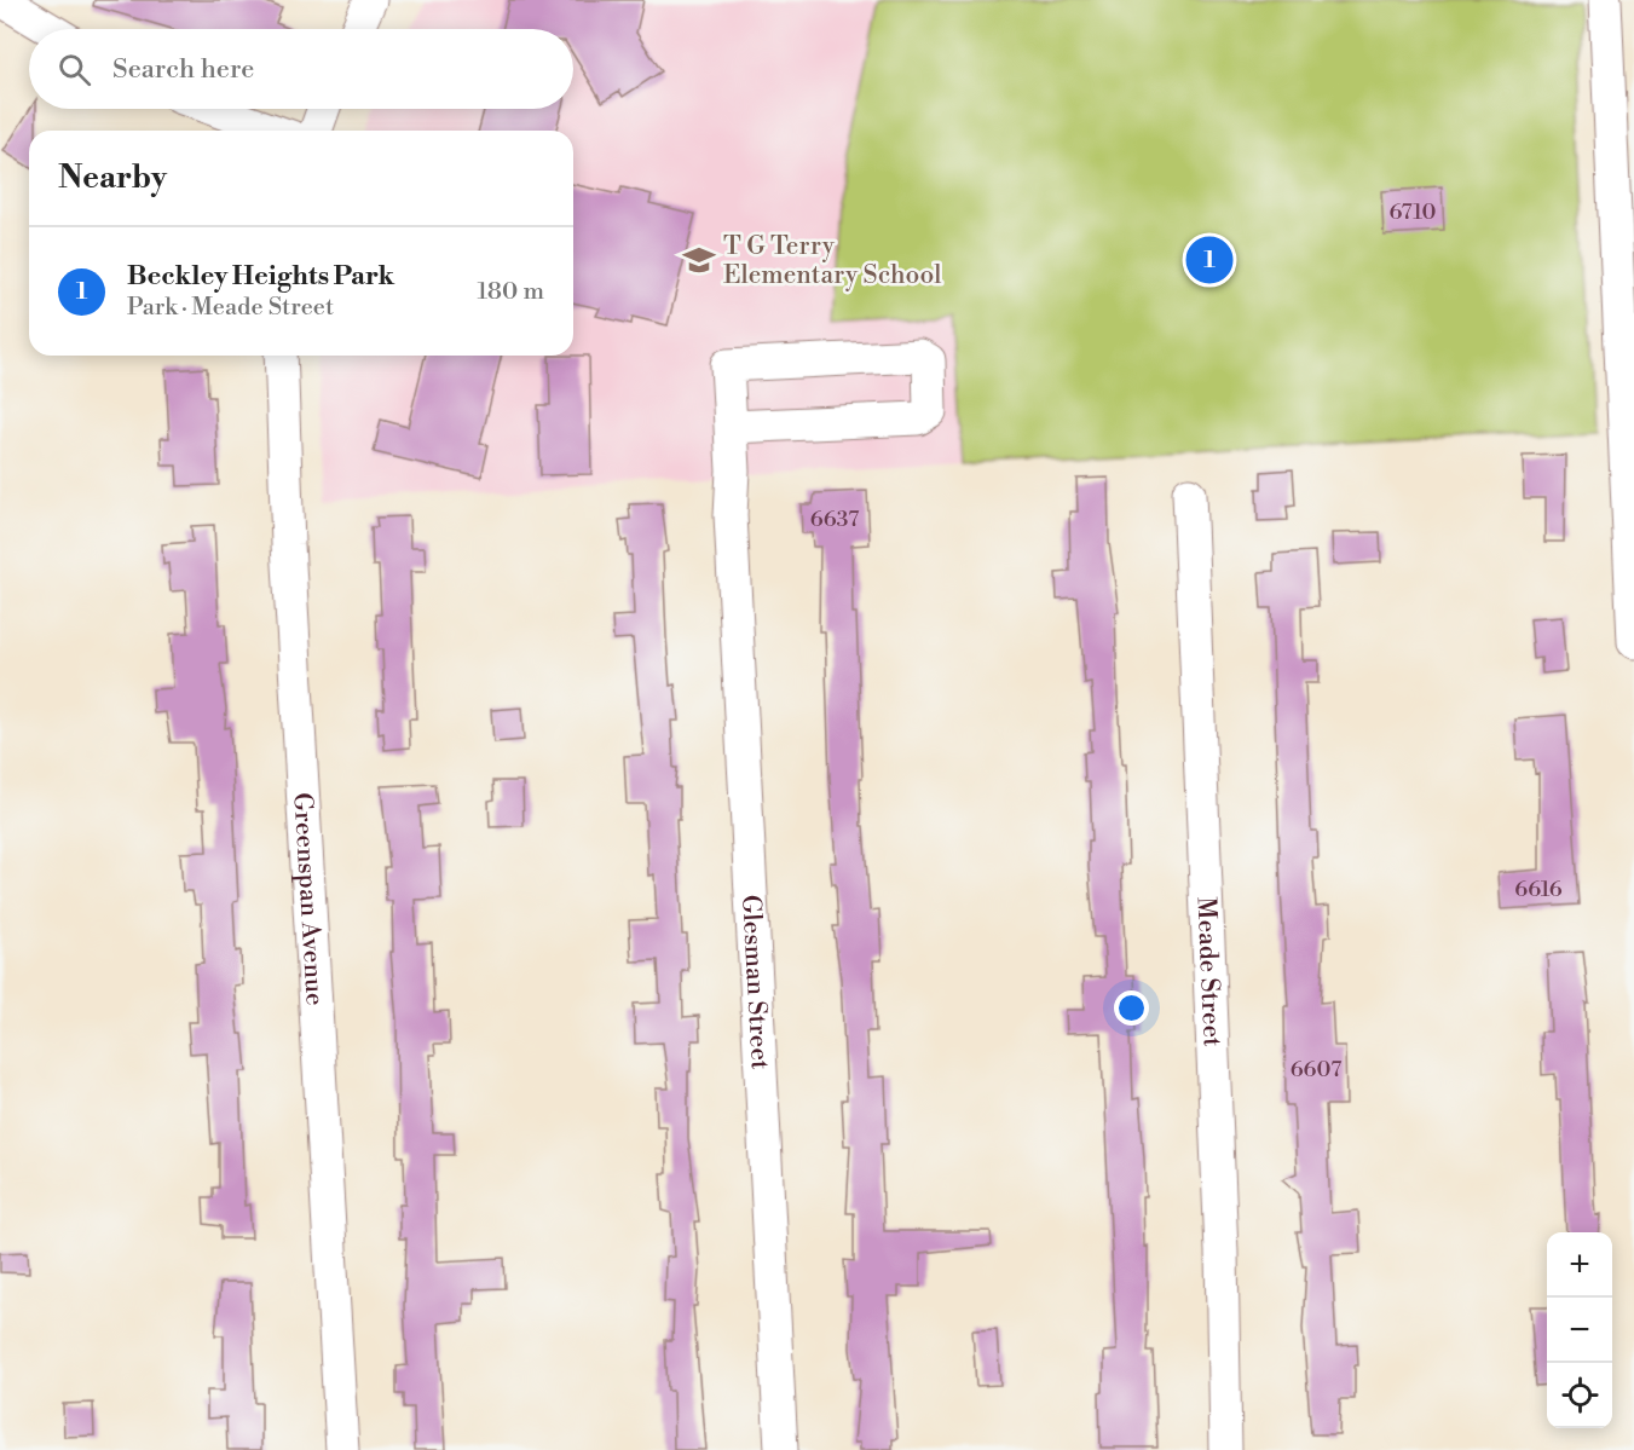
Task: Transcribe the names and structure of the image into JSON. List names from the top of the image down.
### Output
{
  "streets": {
    "street": ["Greenspan Avenue", "Meade Street", "Glesman Street"]
  },
  "places": {
    "school or university": ["T G Terry Elementary School"]
  },
  "house_numbers": [
    "6710",
    "6637",
    "6616",
    "6607"
  ],
  "page": {
    "search": "Search here",
    "heading": "Nearby",
    "list": [
      {
        "mark": "1",
        "name": "Beckley Heights Park",
        "note": "Park · Meade Street",
        "value": "180 m"
      }
    ],
    "pins": "1",
    "map_buttons": ["+", "−"]
  }
}
